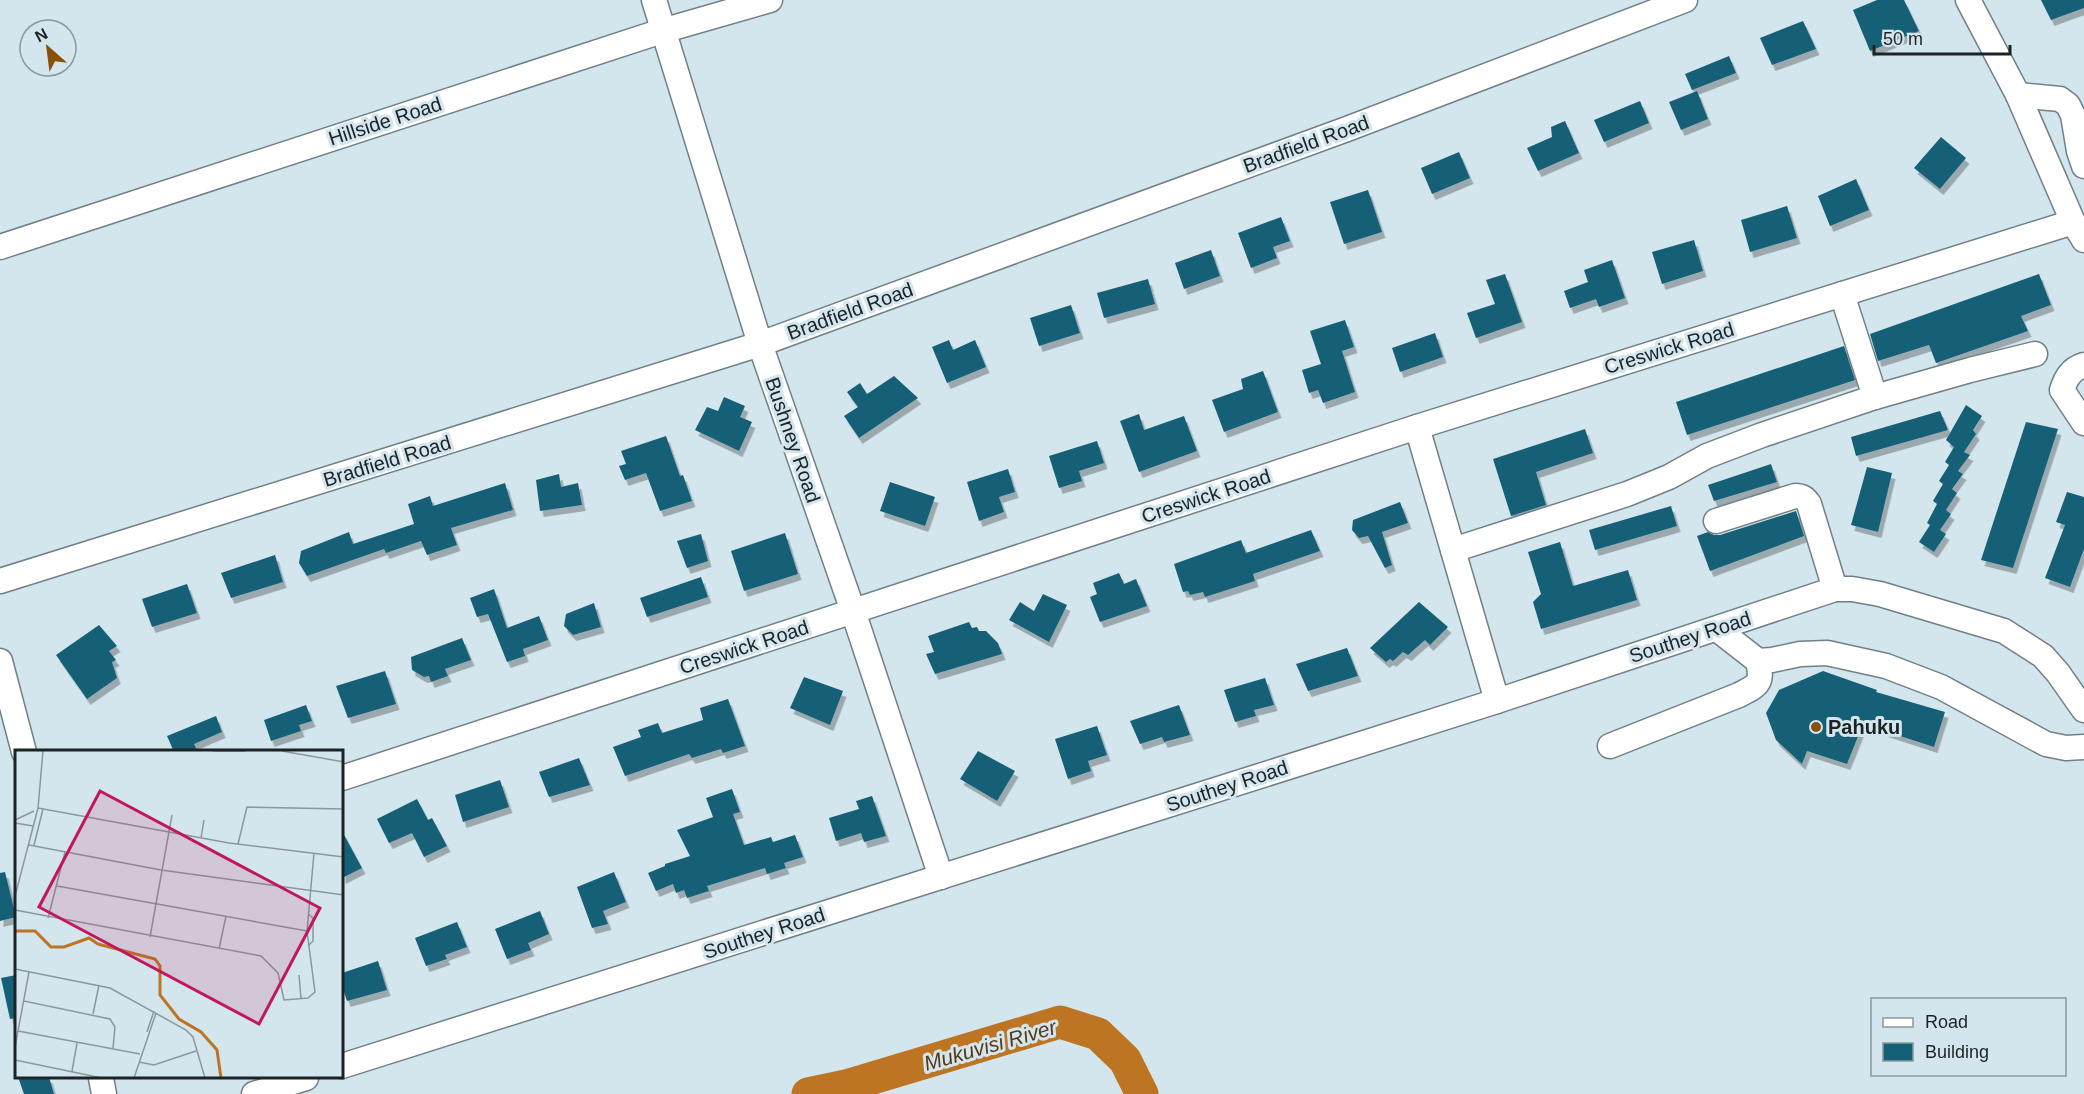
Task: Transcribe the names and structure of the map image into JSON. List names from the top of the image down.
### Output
{
  "streets": {
    "street": [
      "Hillside Road",
      "Bradfield Road",
      "Creswick Road",
      "Bushney Road",
      "Southey Road"
    ]
  },
  "crossings": [
    ["Hillside Road", "Bushney Road"],
    ["Bradfield Road", "Bushney Road"],
    ["Creswick Road", "Bushney Road"],
    ["Bushney Road", "Southey Road"]
  ],
  "water": ["Mukuvisi River"],
  "places": ["Pahuku"],
  "legend": ["Road", "Building"],
  "scale_bar": "50 m",
  "north": "top left"
}
